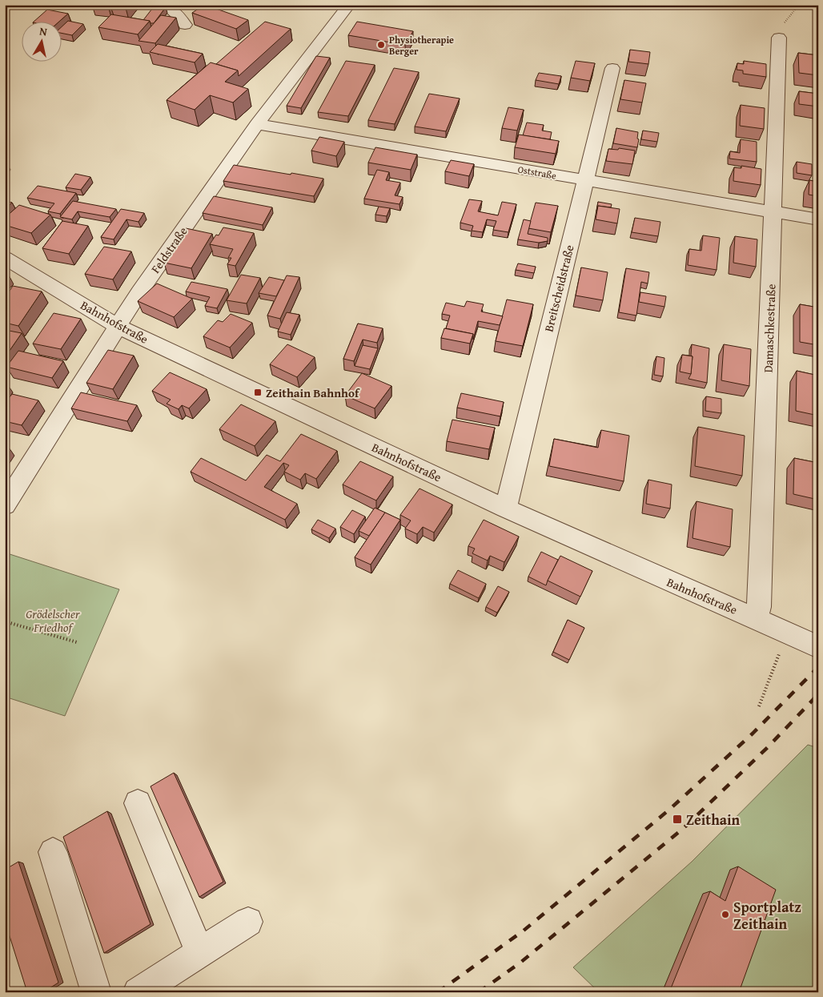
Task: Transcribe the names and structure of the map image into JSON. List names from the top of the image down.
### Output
{
  "streets": {
    "street": [
      "Oststraße",
      "Feldstraße",
      "Breitscheidstraße",
      "Bahnhofstraße",
      "Damaschkestraße"
    ]
  },
  "crossings": [
    ["Oststraße", "Feldstraße"],
    ["Oststraße", "Breitscheidstraße"],
    ["Oststraße", "Damaschkestraße"],
    ["Feldstraße", "Bahnhofstraße"],
    ["Breitscheidstraße", "Bahnhofstraße"],
    ["Bahnhofstraße", "Damaschkestraße"]
  ],
  "parks": ["Grödelscher Friedhof"],
  "places": {
    "other": ["Physiotherapie Berger", "Sportplatz Zeithain"],
    "transit": ["Zeithain Bahnhof", "Zeithain"]
  },
  "north": "top"
}
